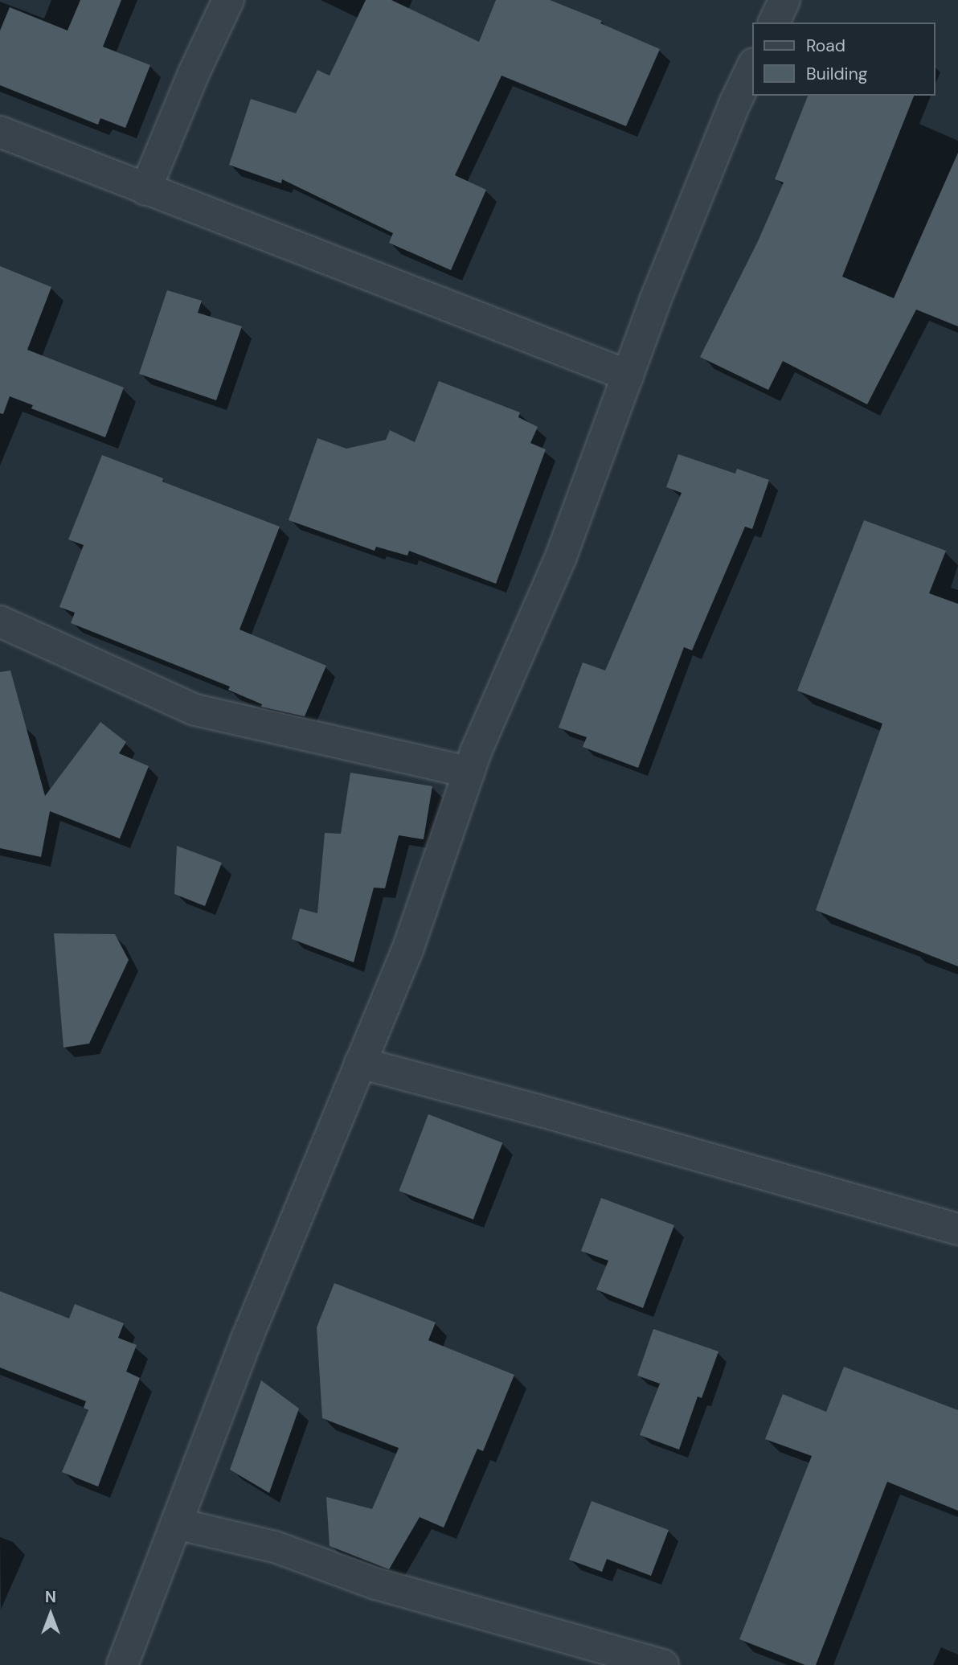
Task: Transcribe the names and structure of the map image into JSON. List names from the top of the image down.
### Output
{
  "legend": ["Road", "Building"],
  "north": "top"
}
